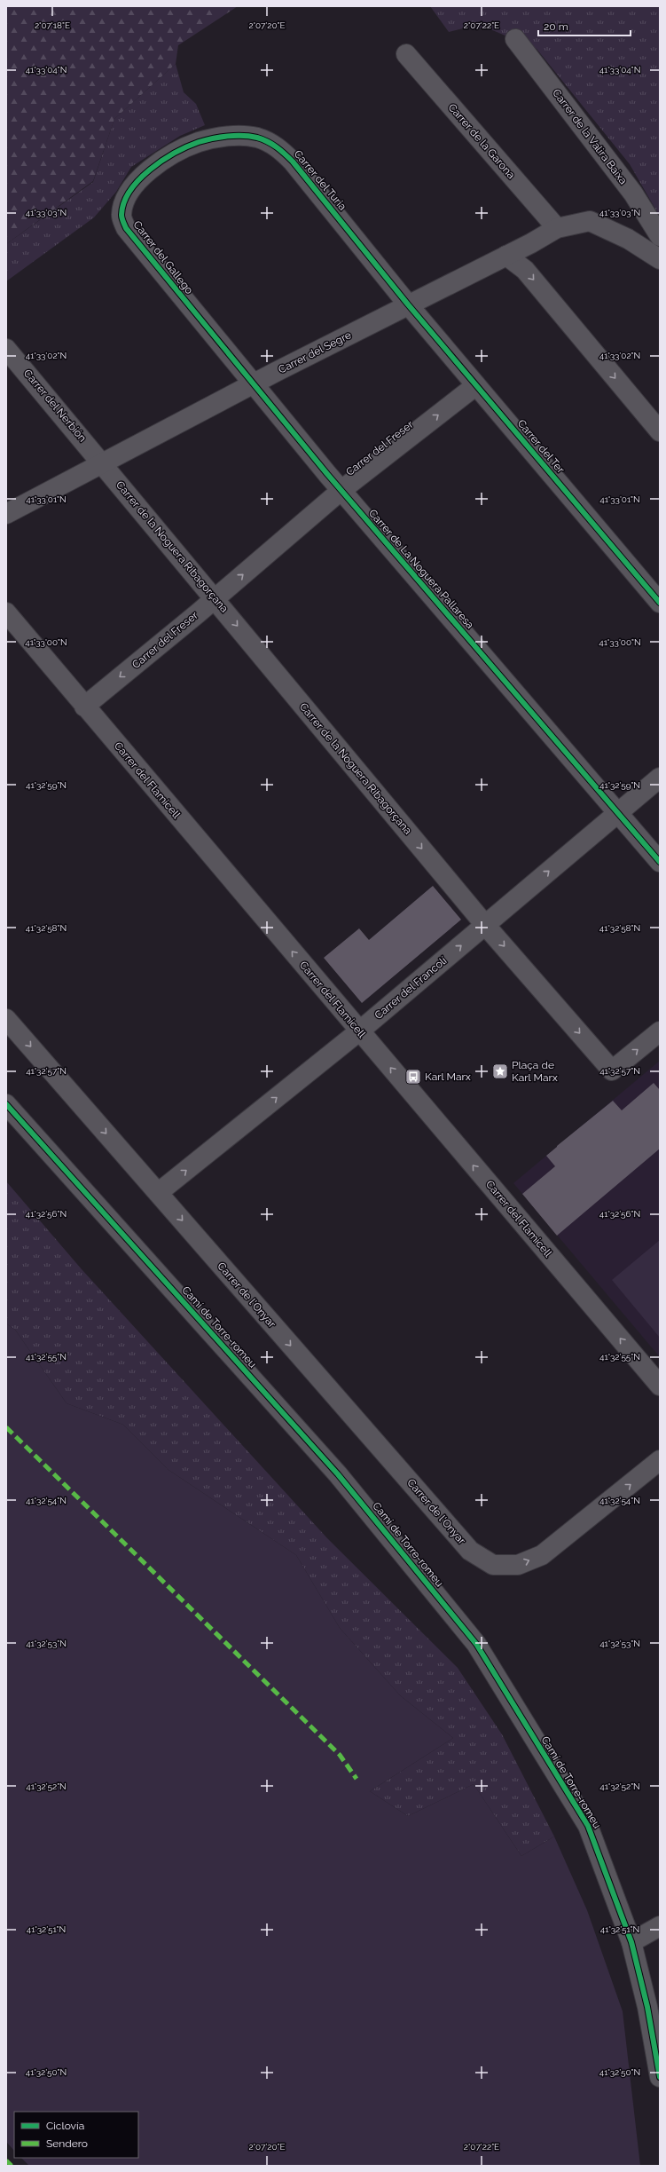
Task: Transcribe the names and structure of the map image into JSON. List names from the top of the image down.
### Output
{
  "streets": {
    "street": [
      "Carrer de la Valira Baixa",
      "Carrer de la Garona",
      "Carrer del Turia",
      "Carrer del Gallego",
      "Carrer del Segre",
      "Carrer del Nerbión",
      "Carrer del Ter",
      "Carrer del Freser",
      "Carrer de la Noguera Ribagorçana",
      "Carrer de La Noguera Pallaresa",
      "Carrer del Flamicell",
      "Carrer del Francolí",
      "Carrer de l'Onyar",
      "Camí de Torre-romeu"
    ]
  },
  "crossings": [
    ["Carrer de la Garona", "Carrer del Segre"],
    ["Carrer del Turia", "Carrer del Gallego"],
    ["Carrer del Turia", "Carrer del Segre"],
    ["Carrer del Turia", "Carrer del Ter"],
    ["Carrer del Gallego", "Carrer del Segre"],
    ["Carrer del Gallego", "Carrer de La Noguera Pallaresa"],
    ["Carrer del Segre", "Carrer del Nerbión"],
    ["Carrer del Segre", "Carrer del Ter"],
    ["Carrer del Segre", "Carrer de la Noguera Ribagorçana"],
    ["Carrer del Segre", "Carrer de La Noguera Pallaresa"],
    ["Carrer del Nerbión", "Carrer de la Noguera Ribagorçana"],
    ["Carrer del Ter", "Carrer del Freser"],
    ["Carrer del Freser", "Carrer de la Noguera Ribagorçana"],
    ["Carrer del Freser", "Carrer de La Noguera Pallaresa"],
    ["Carrer del Freser", "Carrer del Flamicell"],
    ["Carrer de la Noguera Ribagorçana", "Carrer del Francolí"],
    ["Carrer de La Noguera Pallaresa", "Carrer del Francolí"],
    ["Carrer del Flamicell", "Carrer del Francolí"],
    ["Carrer del Francolí", "Carrer de l'Onyar"]
  ],
  "one_way": [
    "Carrer de la Noguera Ribagorçana",
    "Carrer del Flamicell",
    "Carrer del Francolí",
    "Carrer de l'Onyar"
  ],
  "places": {
    "place": ["Plaça de Karl Marx"],
    "bus stop": ["Karl Marx"]
  },
  "legend": ["Ciclovía", "Sendero"],
  "scale_bar": "20 m",
  "coordinates": [
    "2°07'18\"E",
    "2°07'20\"E",
    "2°07'22\"E",
    "41°33'04\"N",
    "41°33'03\"N",
    "41°33'02\"N",
    "41°33'01\"N",
    "41°33'00\"N",
    "41°32'59\"N",
    "41°32'58\"N",
    "41°32'57\"N",
    "41°32'56\"N",
    "41°32'55\"N",
    "41°32'54\"N",
    "41°32'53\"N",
    "41°32'52\"N",
    "41°32'51\"N",
    "41°32'50\"N"
  ]
}
